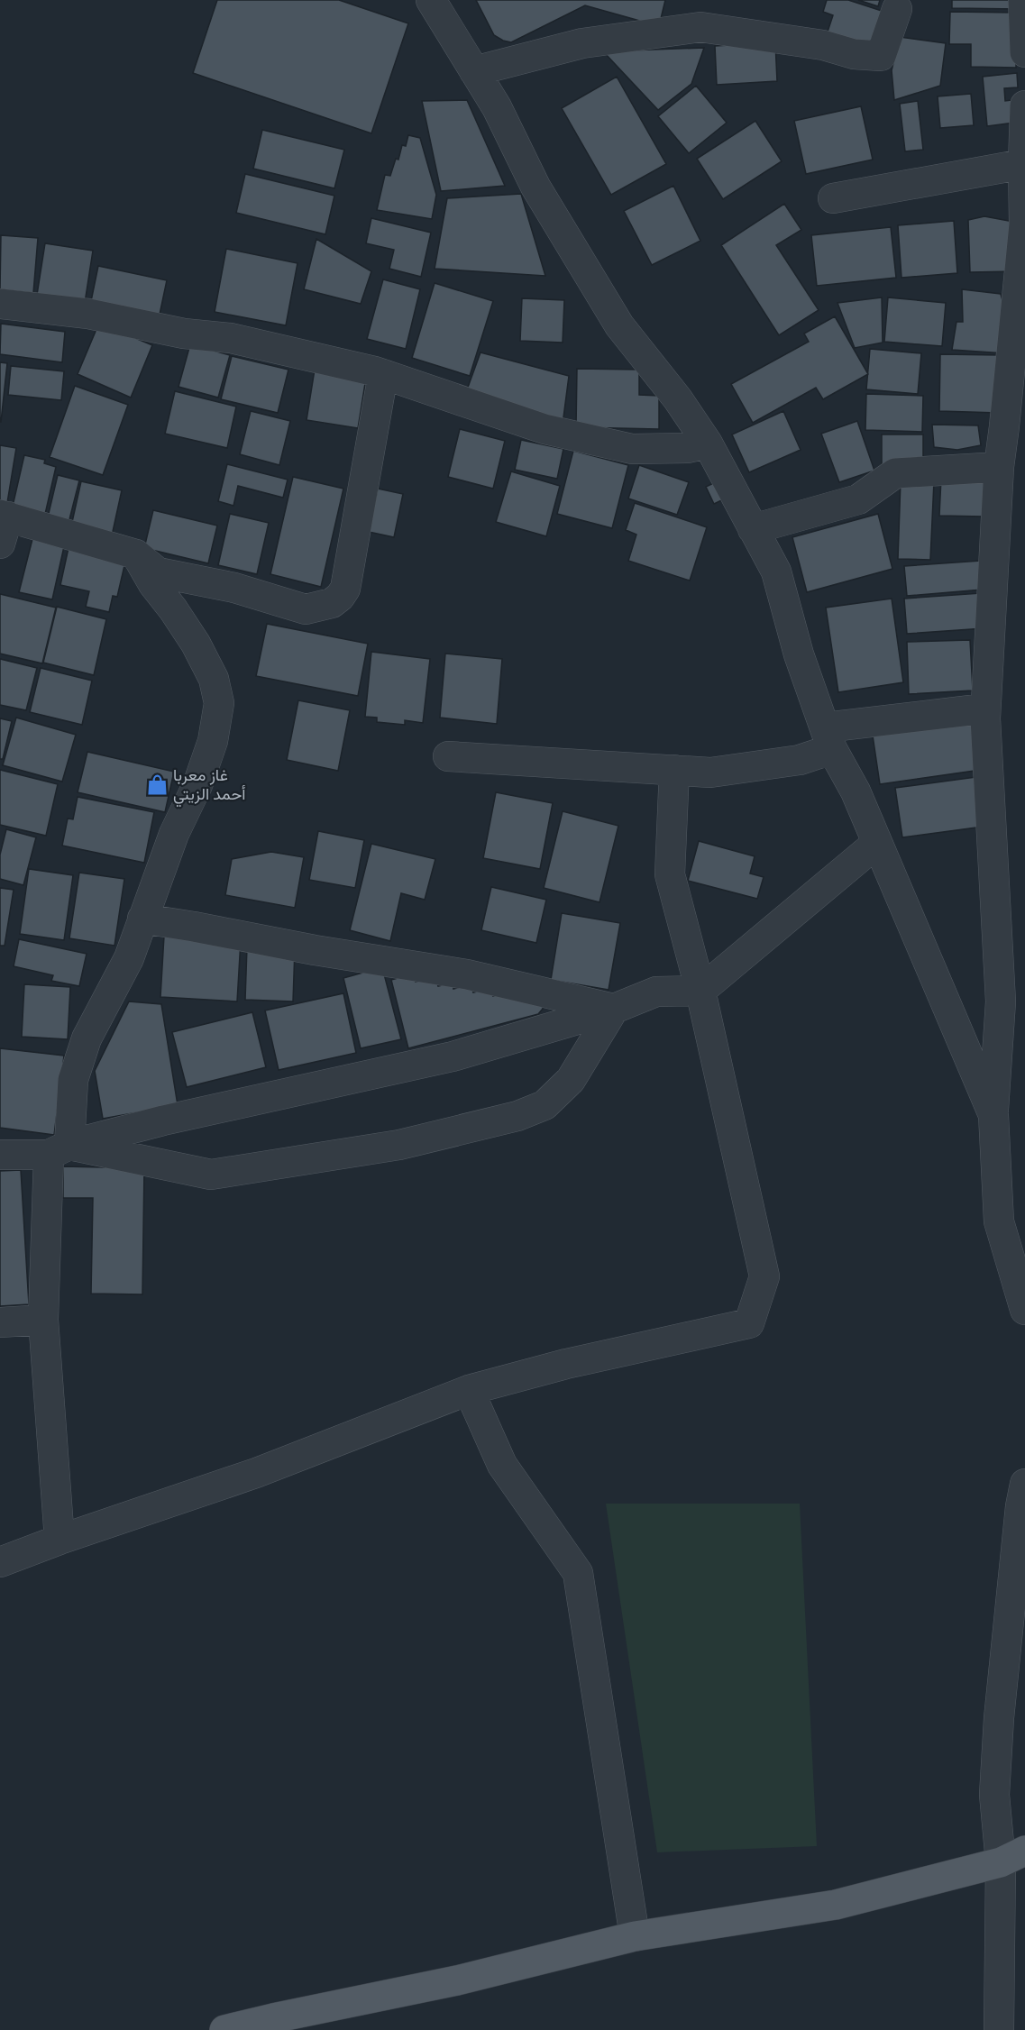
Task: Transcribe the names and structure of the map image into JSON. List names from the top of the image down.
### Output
{
  "places": {
    "shop": ["غاز معربا أحمد الزيتي"]
  }
}
